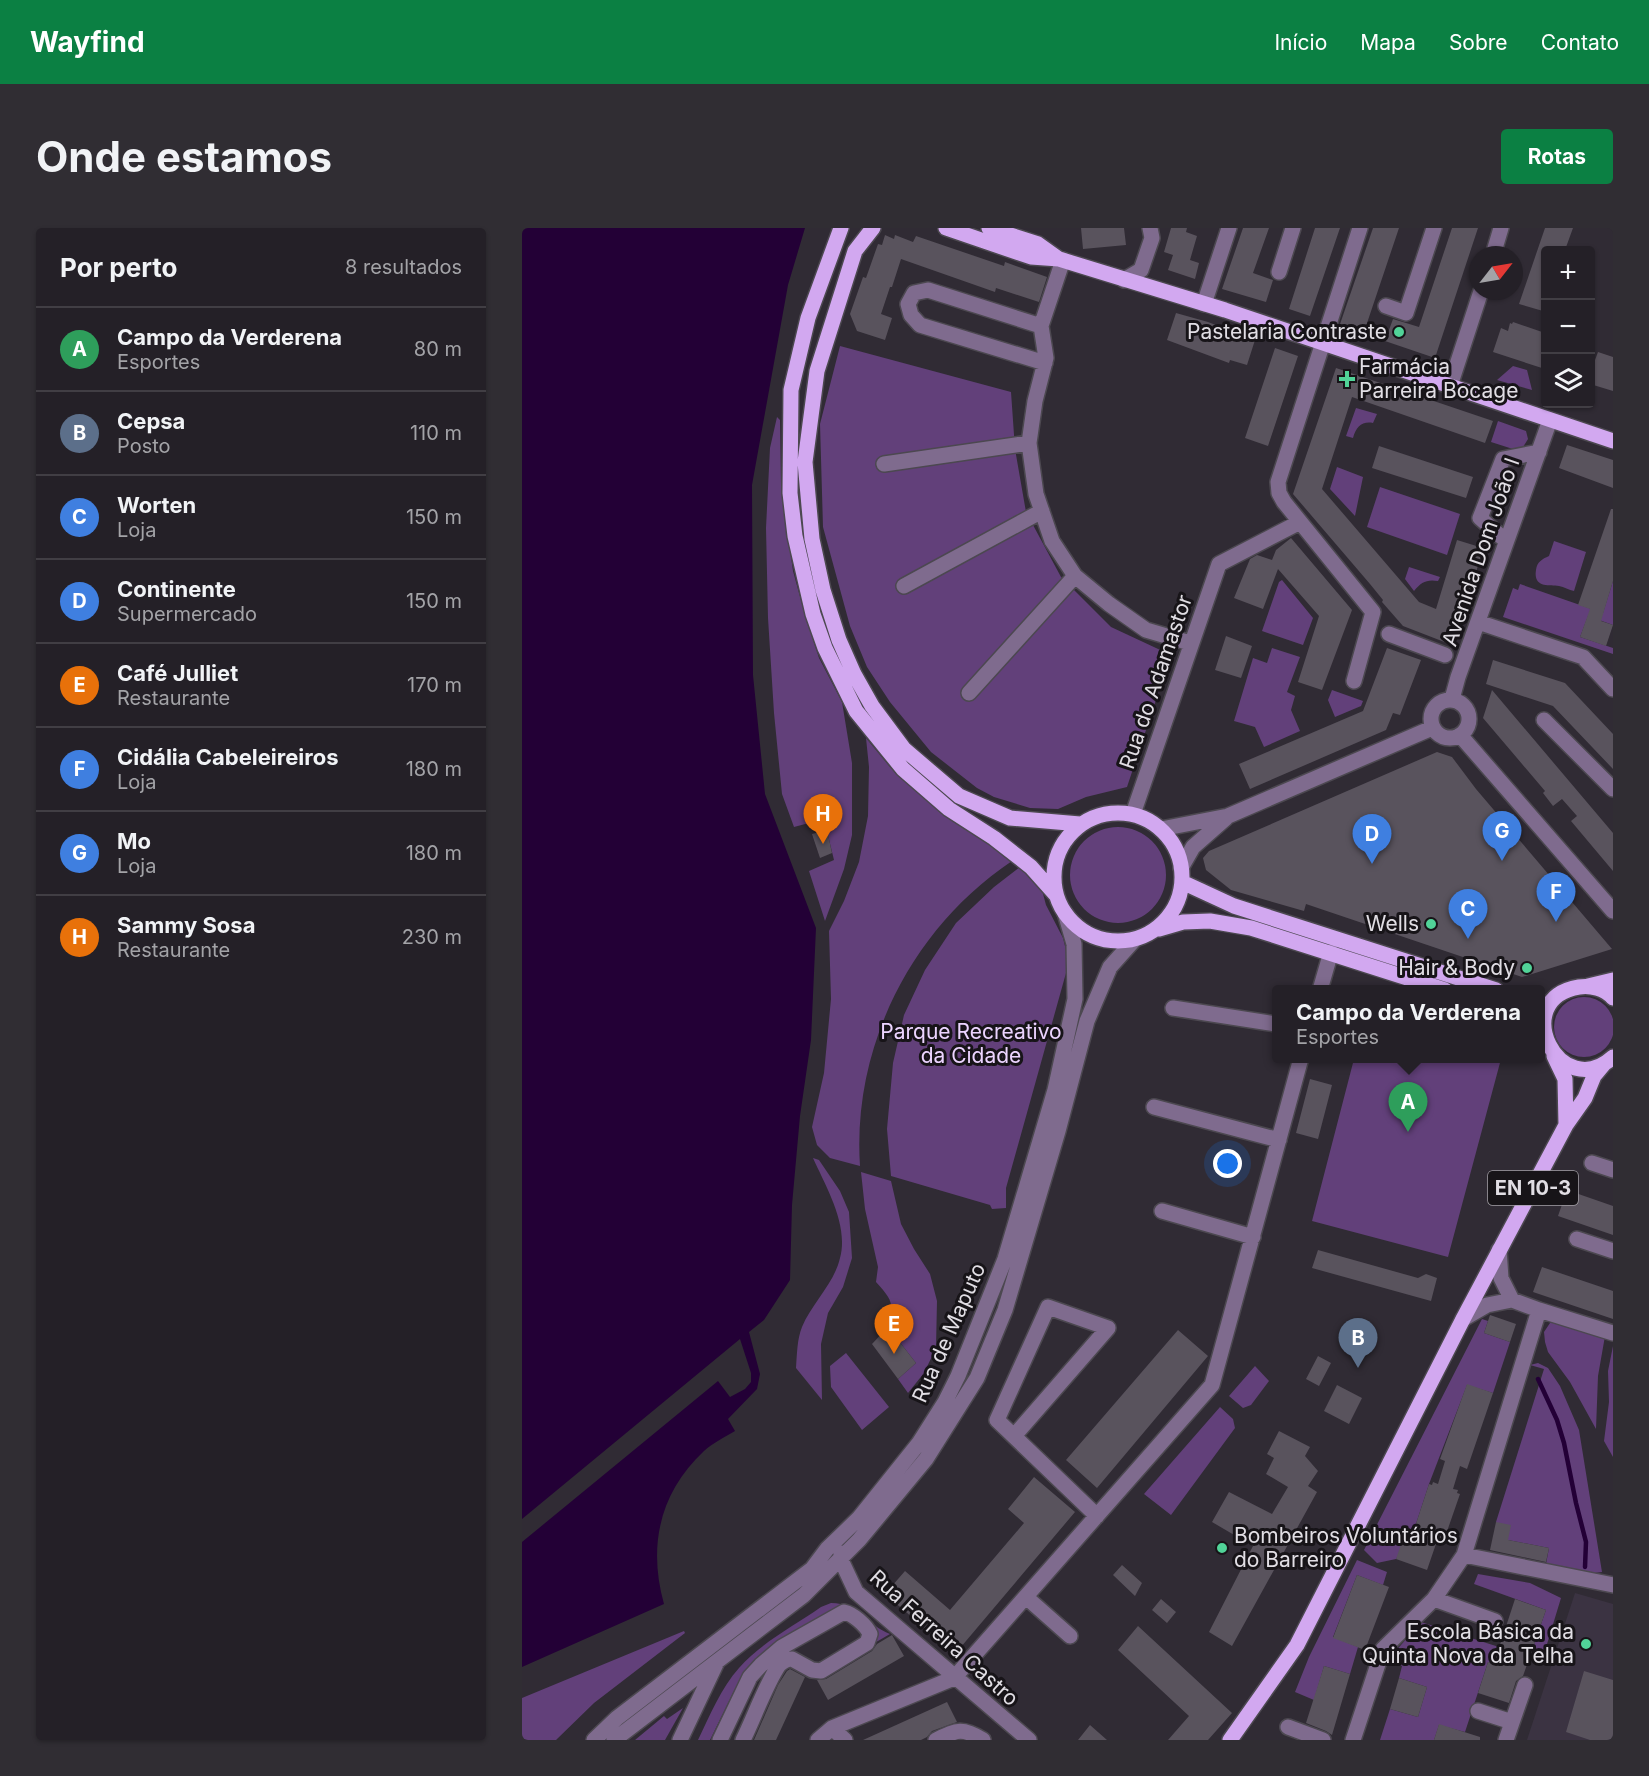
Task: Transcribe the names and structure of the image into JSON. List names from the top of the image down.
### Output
{
  "streets": {
    "main road": ["EN 10-3"],
    "street": [
      "Avenida Dom João I",
      "Rua do Adamastor",
      "Rua de Maputo",
      "Rua Ferreira Castro"
    ]
  },
  "crossings": [
    ["Rua do Adamastor", "Rua de Maputo"],
    ["Rua de Maputo", "Rua Ferreira Castro"]
  ],
  "parks": ["Parque Recreativo da Cidade"],
  "places": {
    "other": [
      "Pastelaria Contraste",
      "Wells",
      "Hair & Body",
      "Bombeiros Voluntários do Barreiro",
      "Escola Básica da Quinta Nova da Telha"
    ],
    "health": ["Farmácia Parreira Bocage"]
  },
  "north": "top right",
  "page": {
    "header": "Wayfind",
    "nav": [
      "Início",
      "Mapa",
      "Sobre",
      "Contato"
    ],
    "buttons": "Rotas",
    "title": "Onde estamos",
    "heading": ["Por perto", "8 resultados"],
    "map_buttons": ["+", "−"],
    "list": [
      {
        "mark": "A",
        "name": "Campo da Verderena",
        "note": "Esportes",
        "value": "80 m"
      },
      {
        "mark": "B",
        "name": "Cepsa",
        "note": "Posto",
        "value": "110 m"
      },
      {
        "mark": "C",
        "name": "Worten",
        "note": "Loja",
        "value": "150 m"
      },
      {
        "mark": "D",
        "name": "Continente",
        "note": "Supermercado",
        "value": "150 m"
      },
      {
        "mark": "E",
        "name": "Café Julliet",
        "note": "Restaurante",
        "value": "170 m"
      },
      {
        "mark": "F",
        "name": "Cidália Cabeleireiros",
        "note": "Loja",
        "value": "180 m"
      },
      {
        "mark": "G",
        "name": "Mo",
        "note": "Loja",
        "value": "180 m"
      },
      {
        "mark": "H",
        "name": "Sammy Sosa",
        "note": "Restaurante",
        "value": "230 m"
      }
    ],
    "pins": [
      "H",
      "G",
      "D",
      "F",
      "C",
      "A",
      "E",
      "B"
    ],
    "popup": ["Campo da Verderena", "Esportes"]
  }
}
